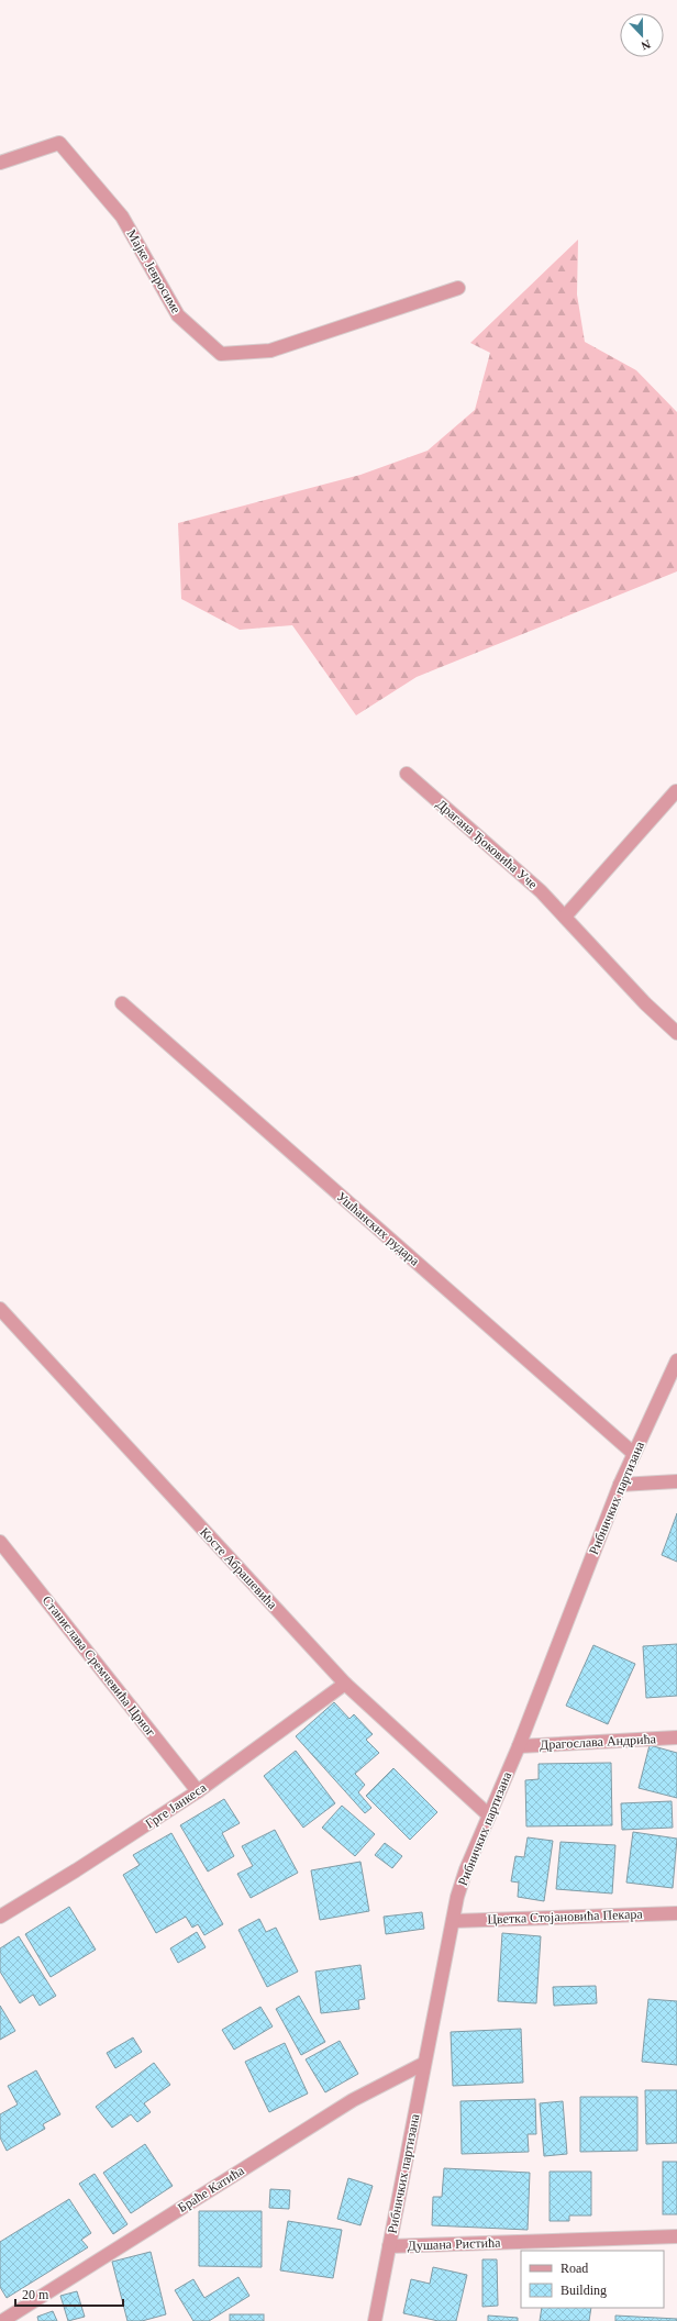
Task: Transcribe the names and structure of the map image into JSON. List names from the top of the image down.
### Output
{
  "streets": {
    "street": [
      "Мајке Јевросиме",
      "Драгана Ђоковића Уче",
      "Ушћанских рудара",
      "Рибничких партизана",
      "Косте Абрашевића",
      "Станислава Сремчевића Црног",
      "Драгослава Андрића",
      "Грге Јанкеса",
      "Цветка Стојановића Пекара",
      "Браће Катића",
      "Душана Ристића"
    ]
  },
  "crossings": [
    ["Ушћанских рудара", "Рибничких партизана"],
    ["Рибничких партизана", "Косте Абрашевића"],
    ["Рибничких партизана", "Драгослава Андрића"],
    ["Рибничких партизана", "Цветка Стојановића Пекара"],
    ["Рибничких партизана", "Браће Катића"],
    ["Рибничких партизана", "Душана Ристића"],
    ["Косте Абрашевића", "Грге Јанкеса"],
    ["Станислава Сремчевића Црног", "Грге Јанкеса"]
  ],
  "legend": ["Road", "Building"],
  "scale_bar": "20 m",
  "north": "bottom"
}
